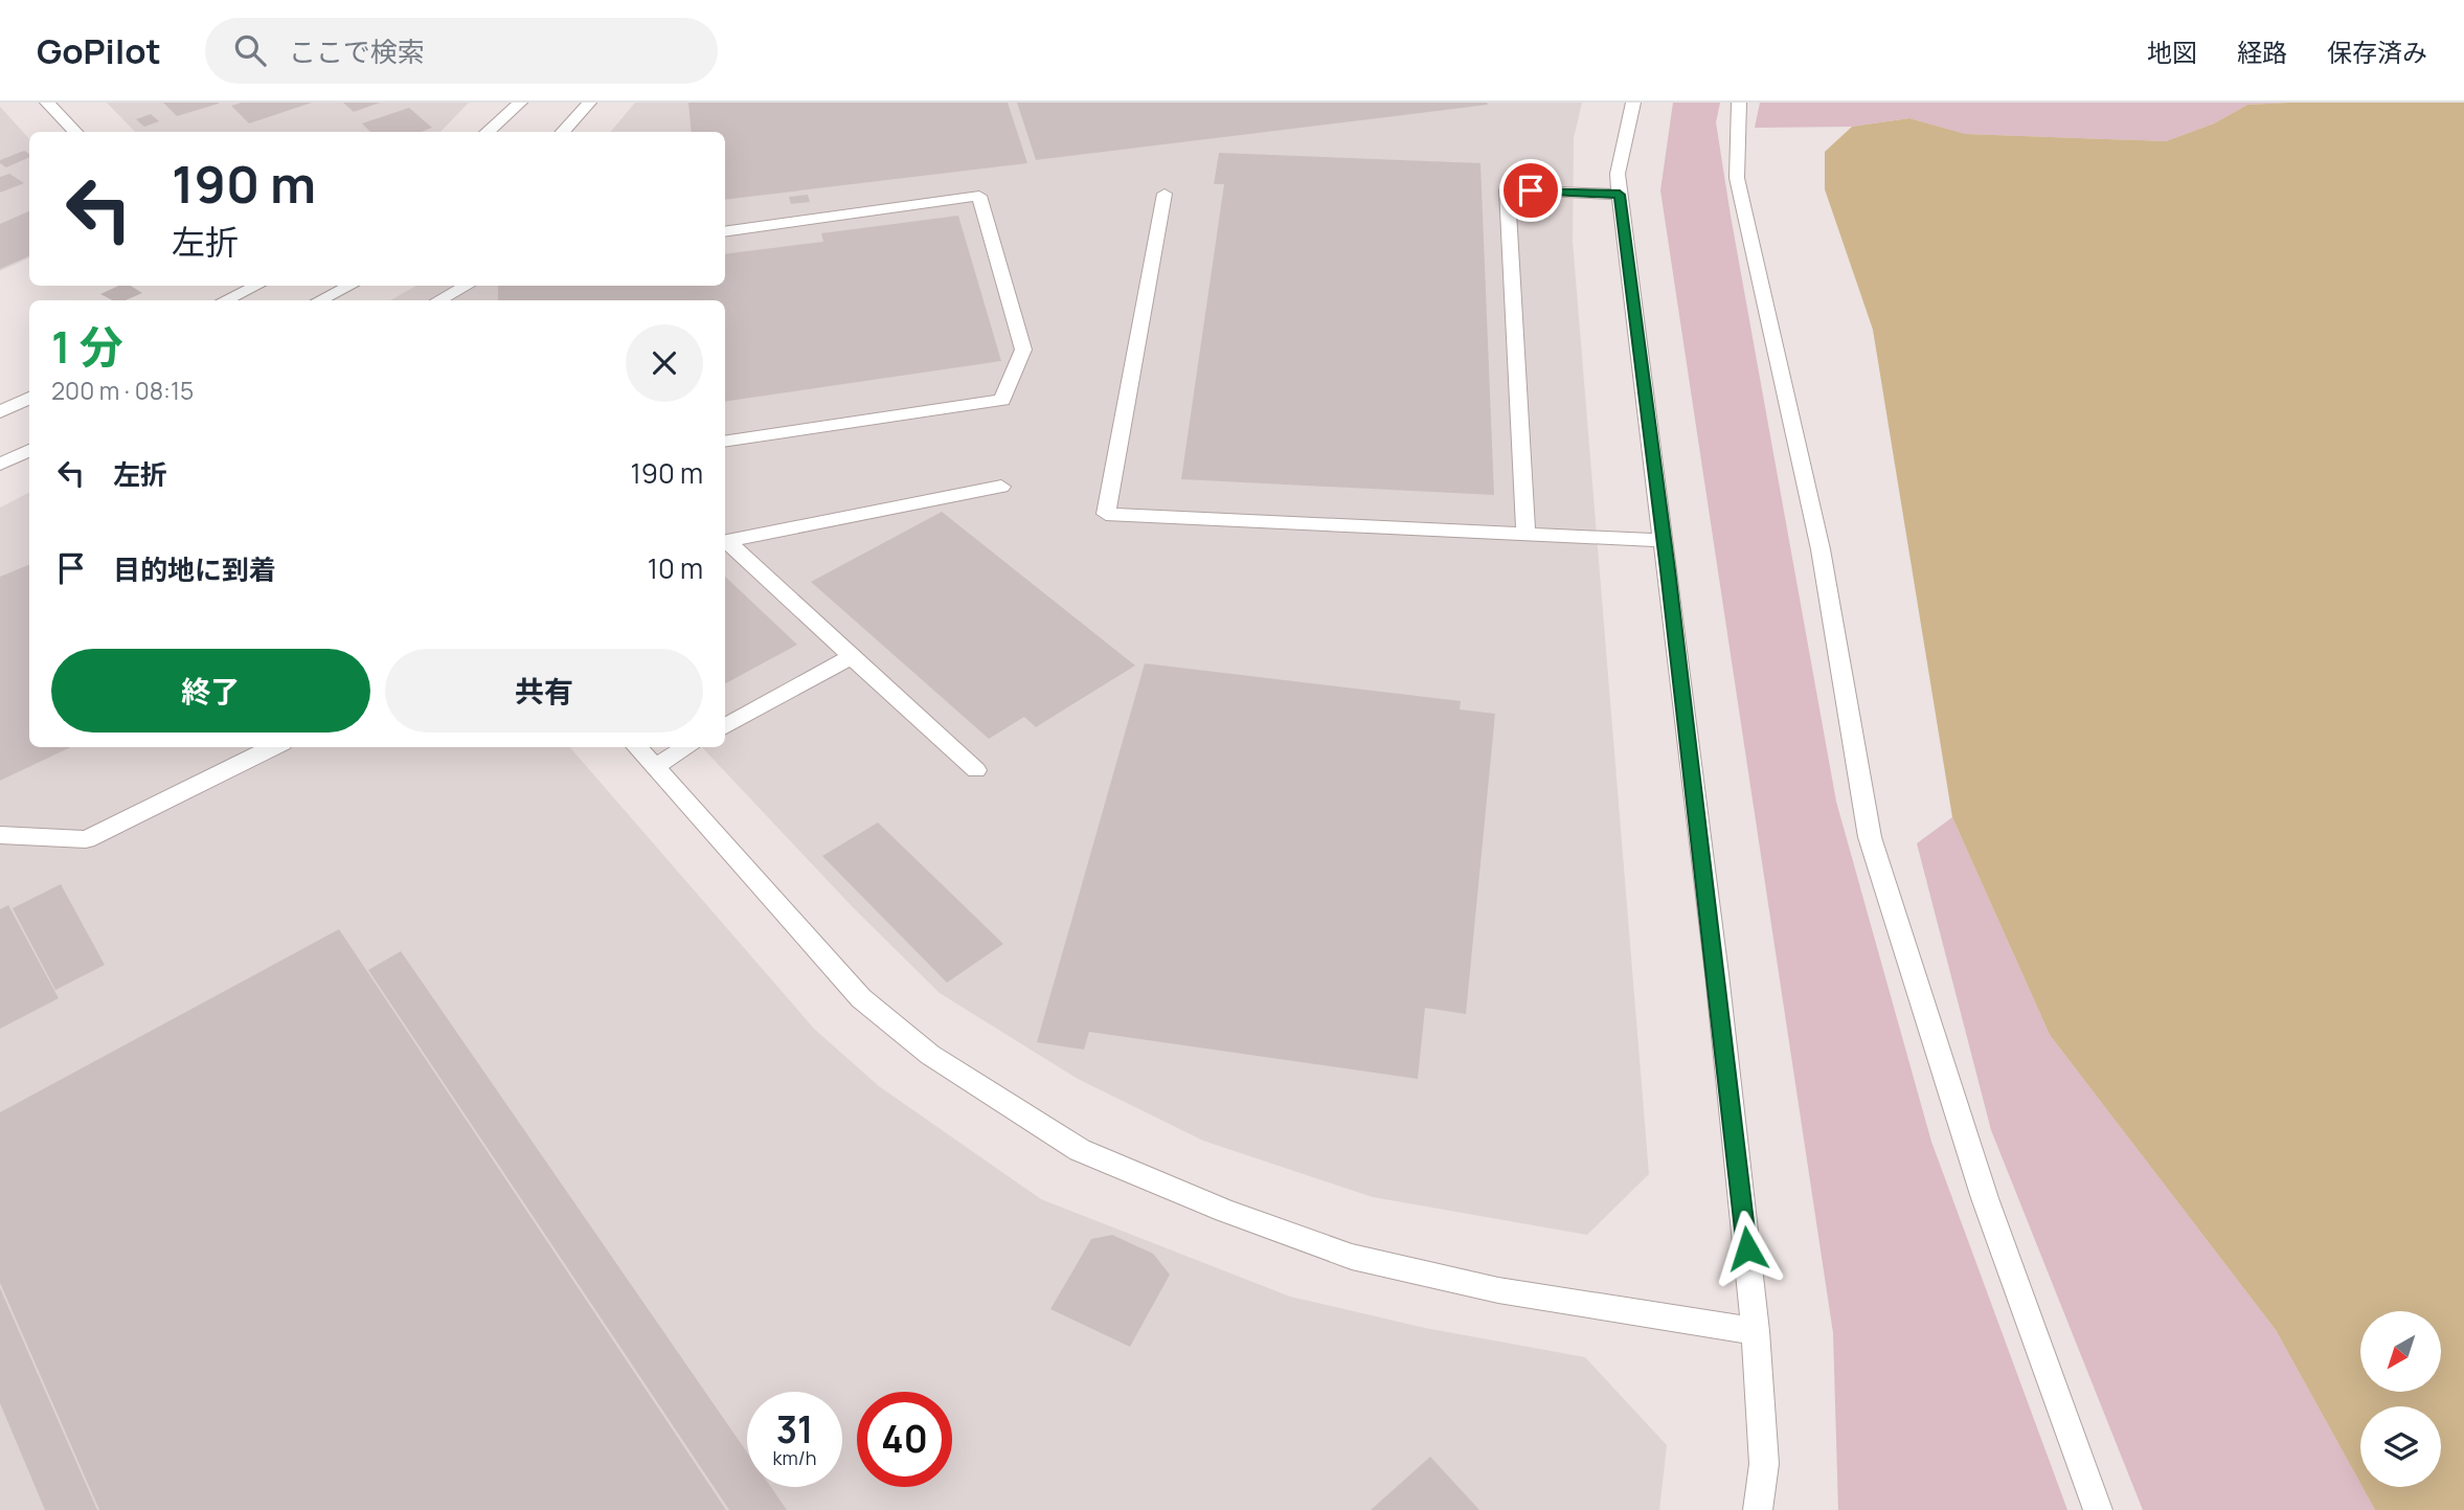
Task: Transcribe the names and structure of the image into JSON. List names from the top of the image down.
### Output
{
  "north": "bottom left",
  "page": {
    "header": "GoPilot",
    "search": "ここで検索",
    "nav": ["地図", "経路", "保存済み"],
    "turn": ["190 m", "左折"],
    "heading": ["1 分", "200 m · 08:15"],
    "list": [
      {
        "name": "左折",
        "value": "190 m"
      },
      {
        "name": "目的地に到着",
        "value": "10 m"
      }
    ],
    "buttons": ["終了", "共有"],
    "speed": "31 km/h",
    "limit": "40"
  }
}
